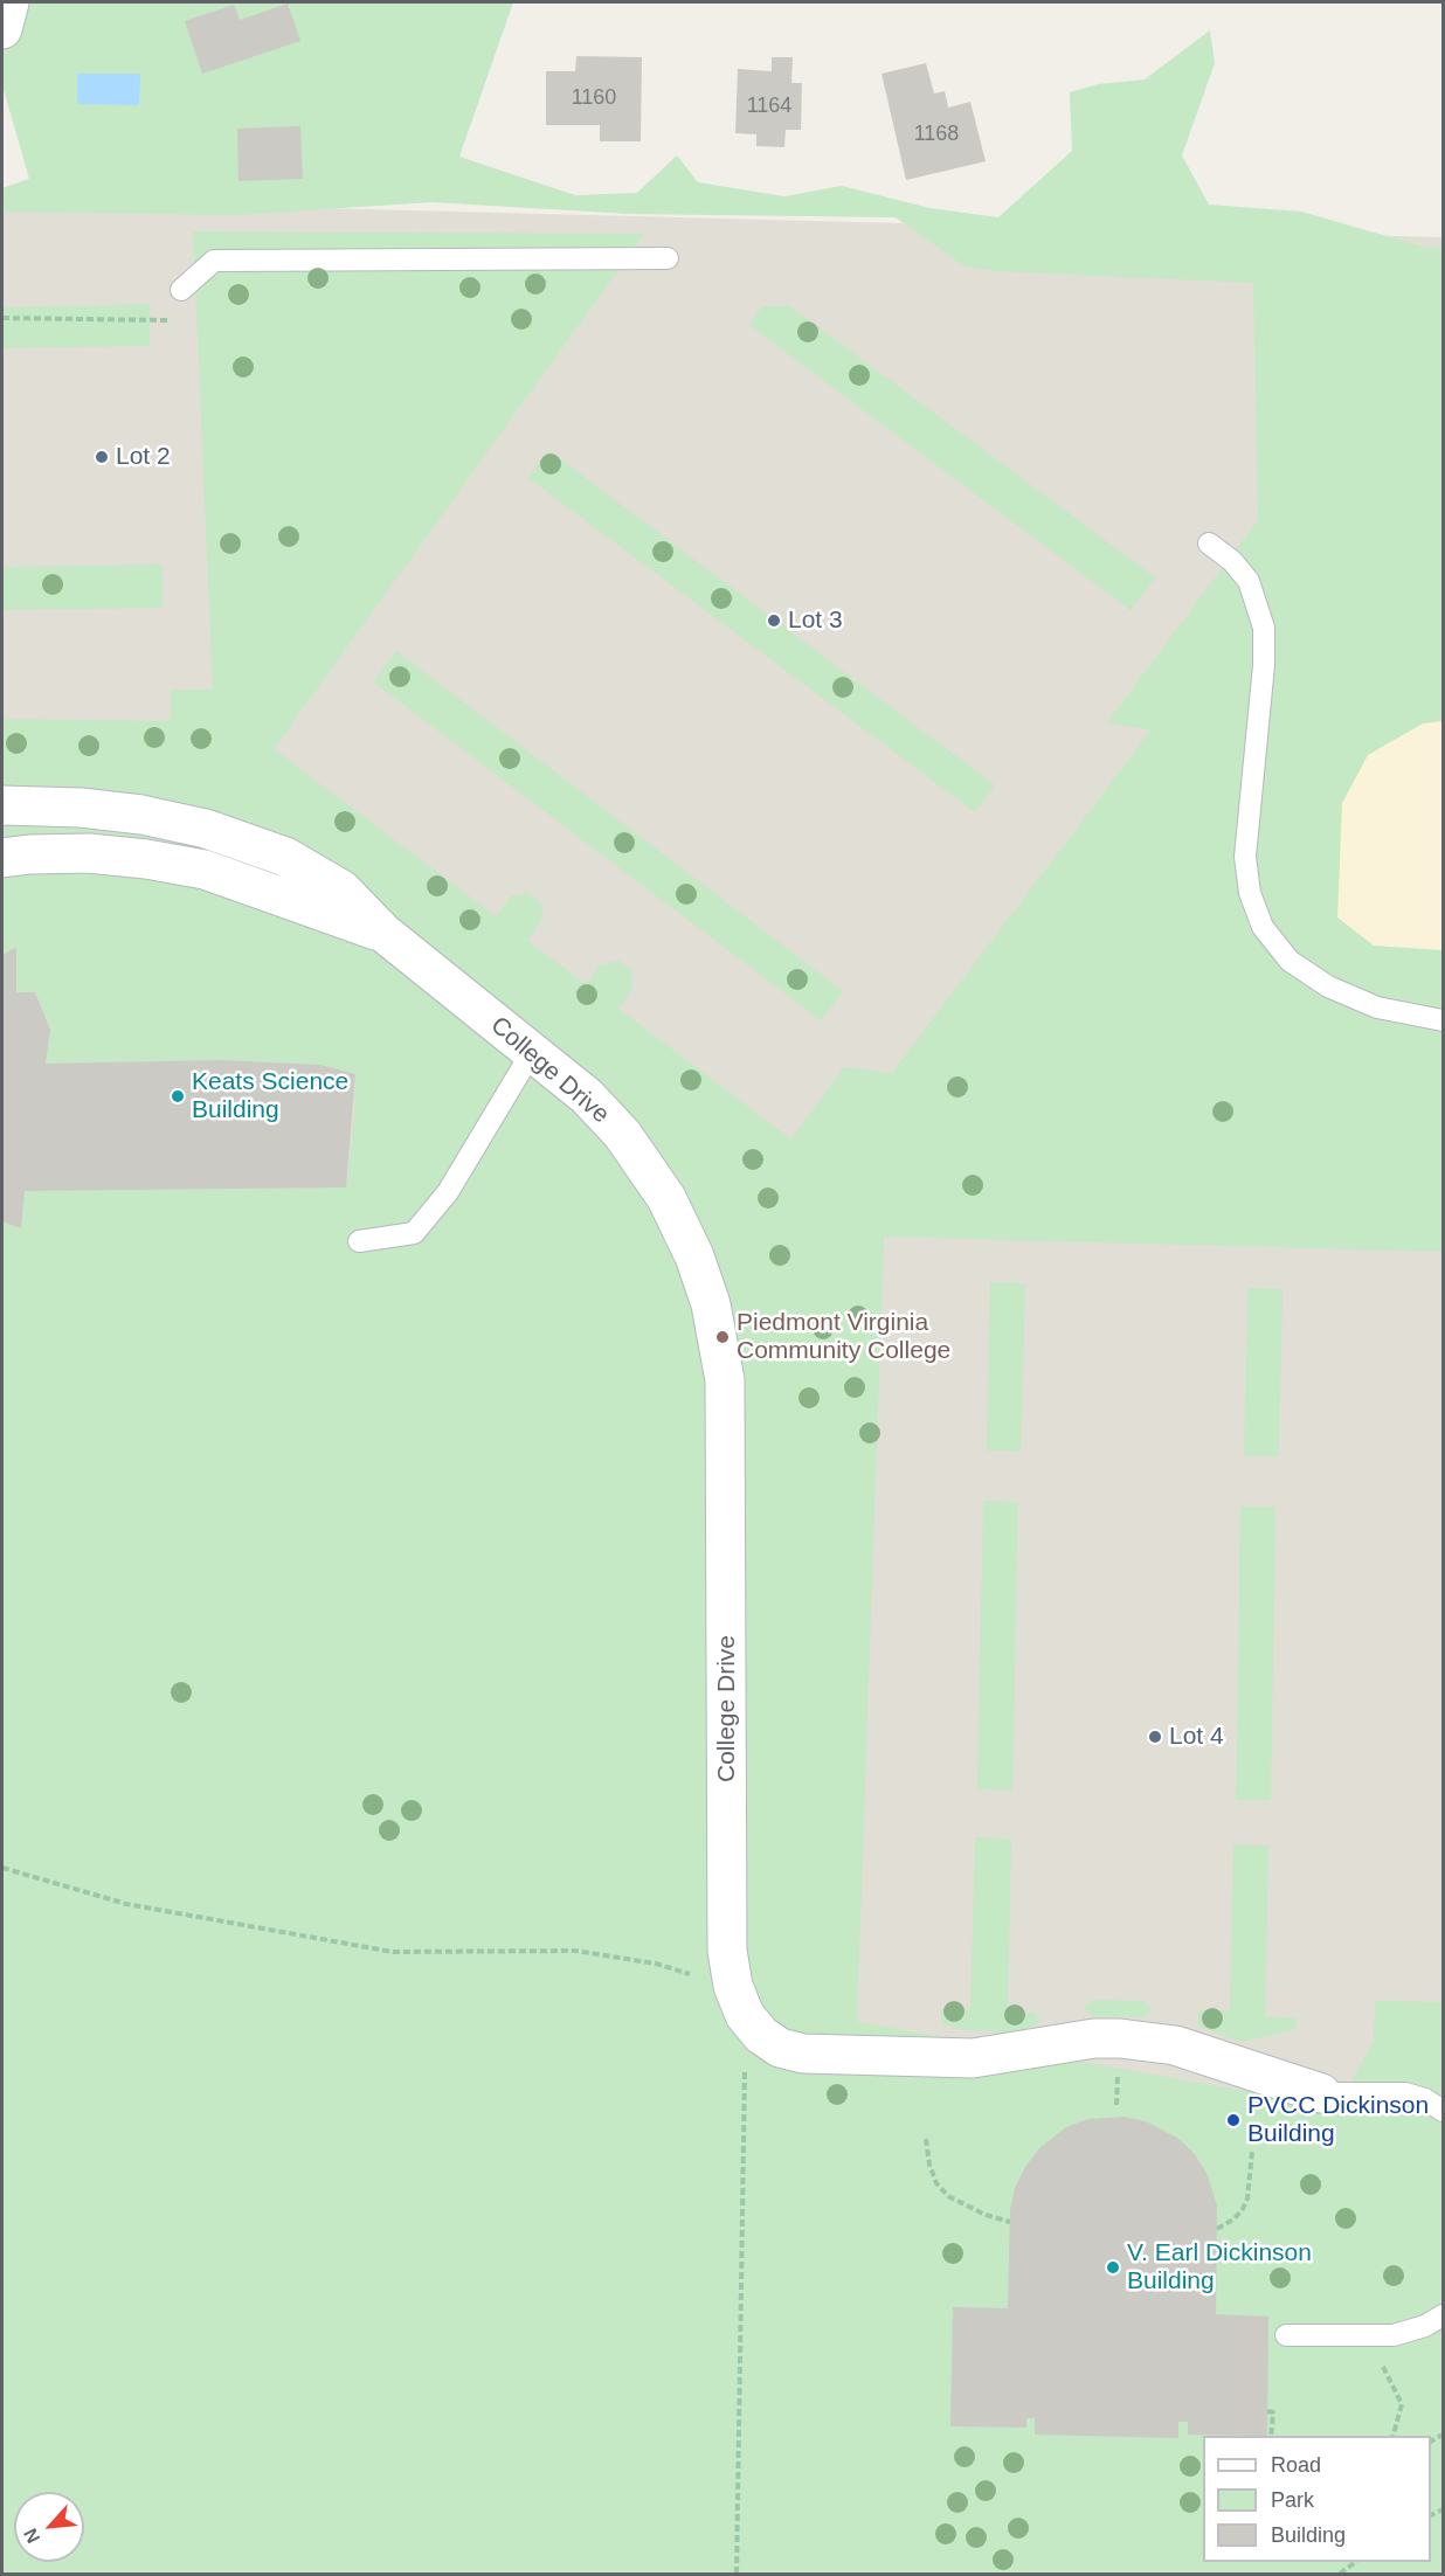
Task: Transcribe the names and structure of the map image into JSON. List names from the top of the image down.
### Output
{
  "streets": {
    "street": ["College Drive"]
  },
  "places": [
    "Lot 2",
    "Lot 3",
    "Keats Science Building",
    "Piedmont Virginia Community College",
    "Lot 4",
    "PVCC Dickinson Building",
    "V. Earl Dickinson Building"
  ],
  "house_numbers": ["1160", "1164", "1168"],
  "legend": ["Road", "Park", "Building"],
  "north": "bottom left"
}
